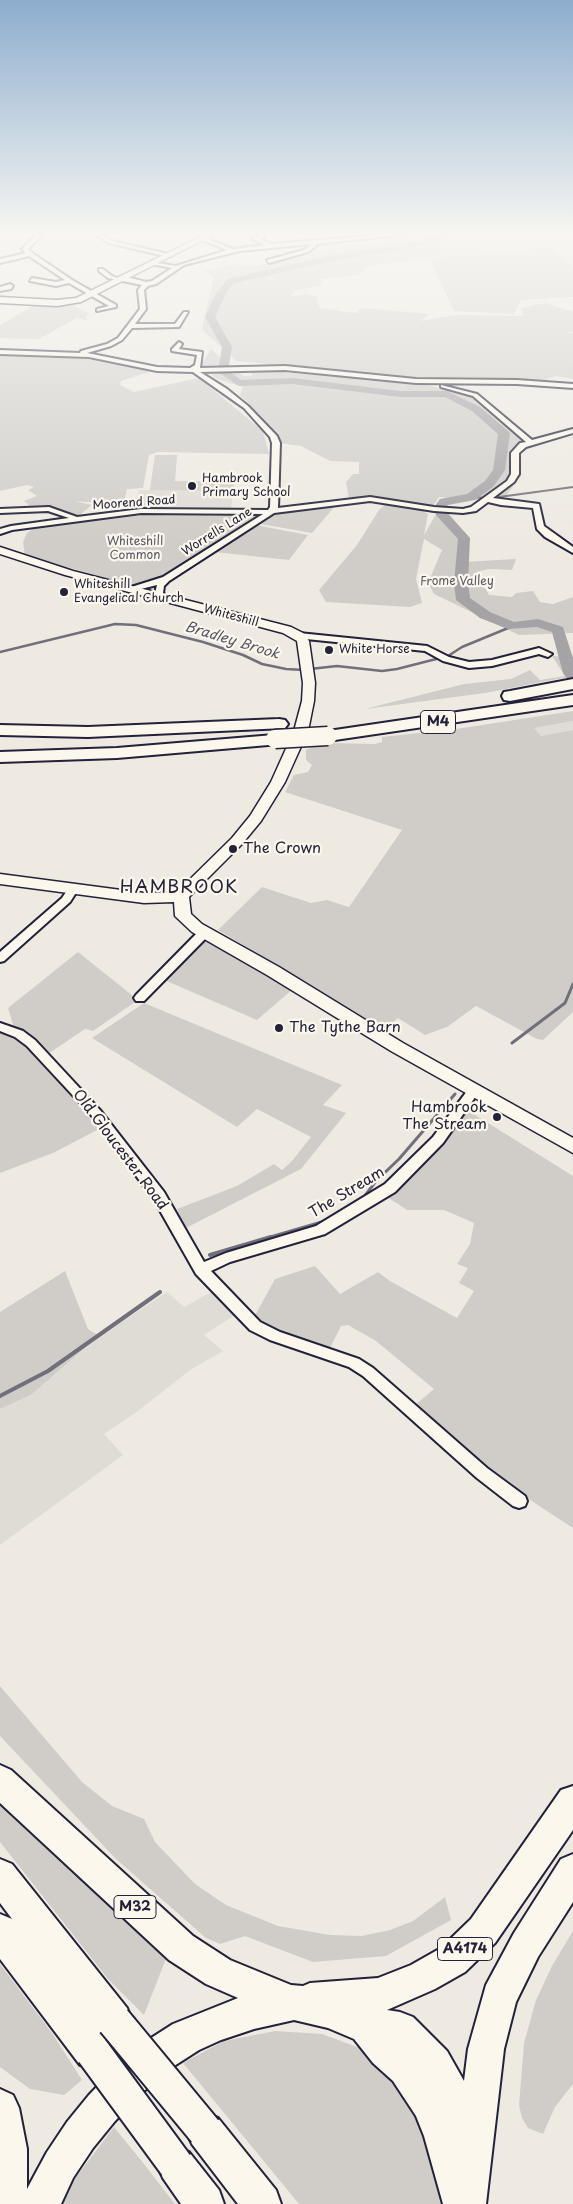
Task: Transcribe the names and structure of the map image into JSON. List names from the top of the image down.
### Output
{
  "streets": {
    "highway": ["M4", "M32", "A4174"],
    "main road": ["Whiteshill"],
    "street": [
      "Moorend Road",
      "Worrells Lane",
      "Old Gloucester Road",
      "The Stream"
    ]
  },
  "crossings": [
    ["Moorend Road", "Worrells Lane"],
    ["Worrells Lane", "Whiteshill"],
    ["Old Gloucester Road", "The Stream"],
    ["M32", "A4174"]
  ],
  "districts": ["HAMBROOK"],
  "water": ["Bradley Brook"],
  "parks": ["Whiteshill Common", "Frome Valley"],
  "places": [
    "Hambrook Primary School",
    "Whiteshill Evangelical Church",
    "White Horse",
    "The Crown",
    "The Tythe Barn",
    "Hambrook The Stream"
  ]
}
